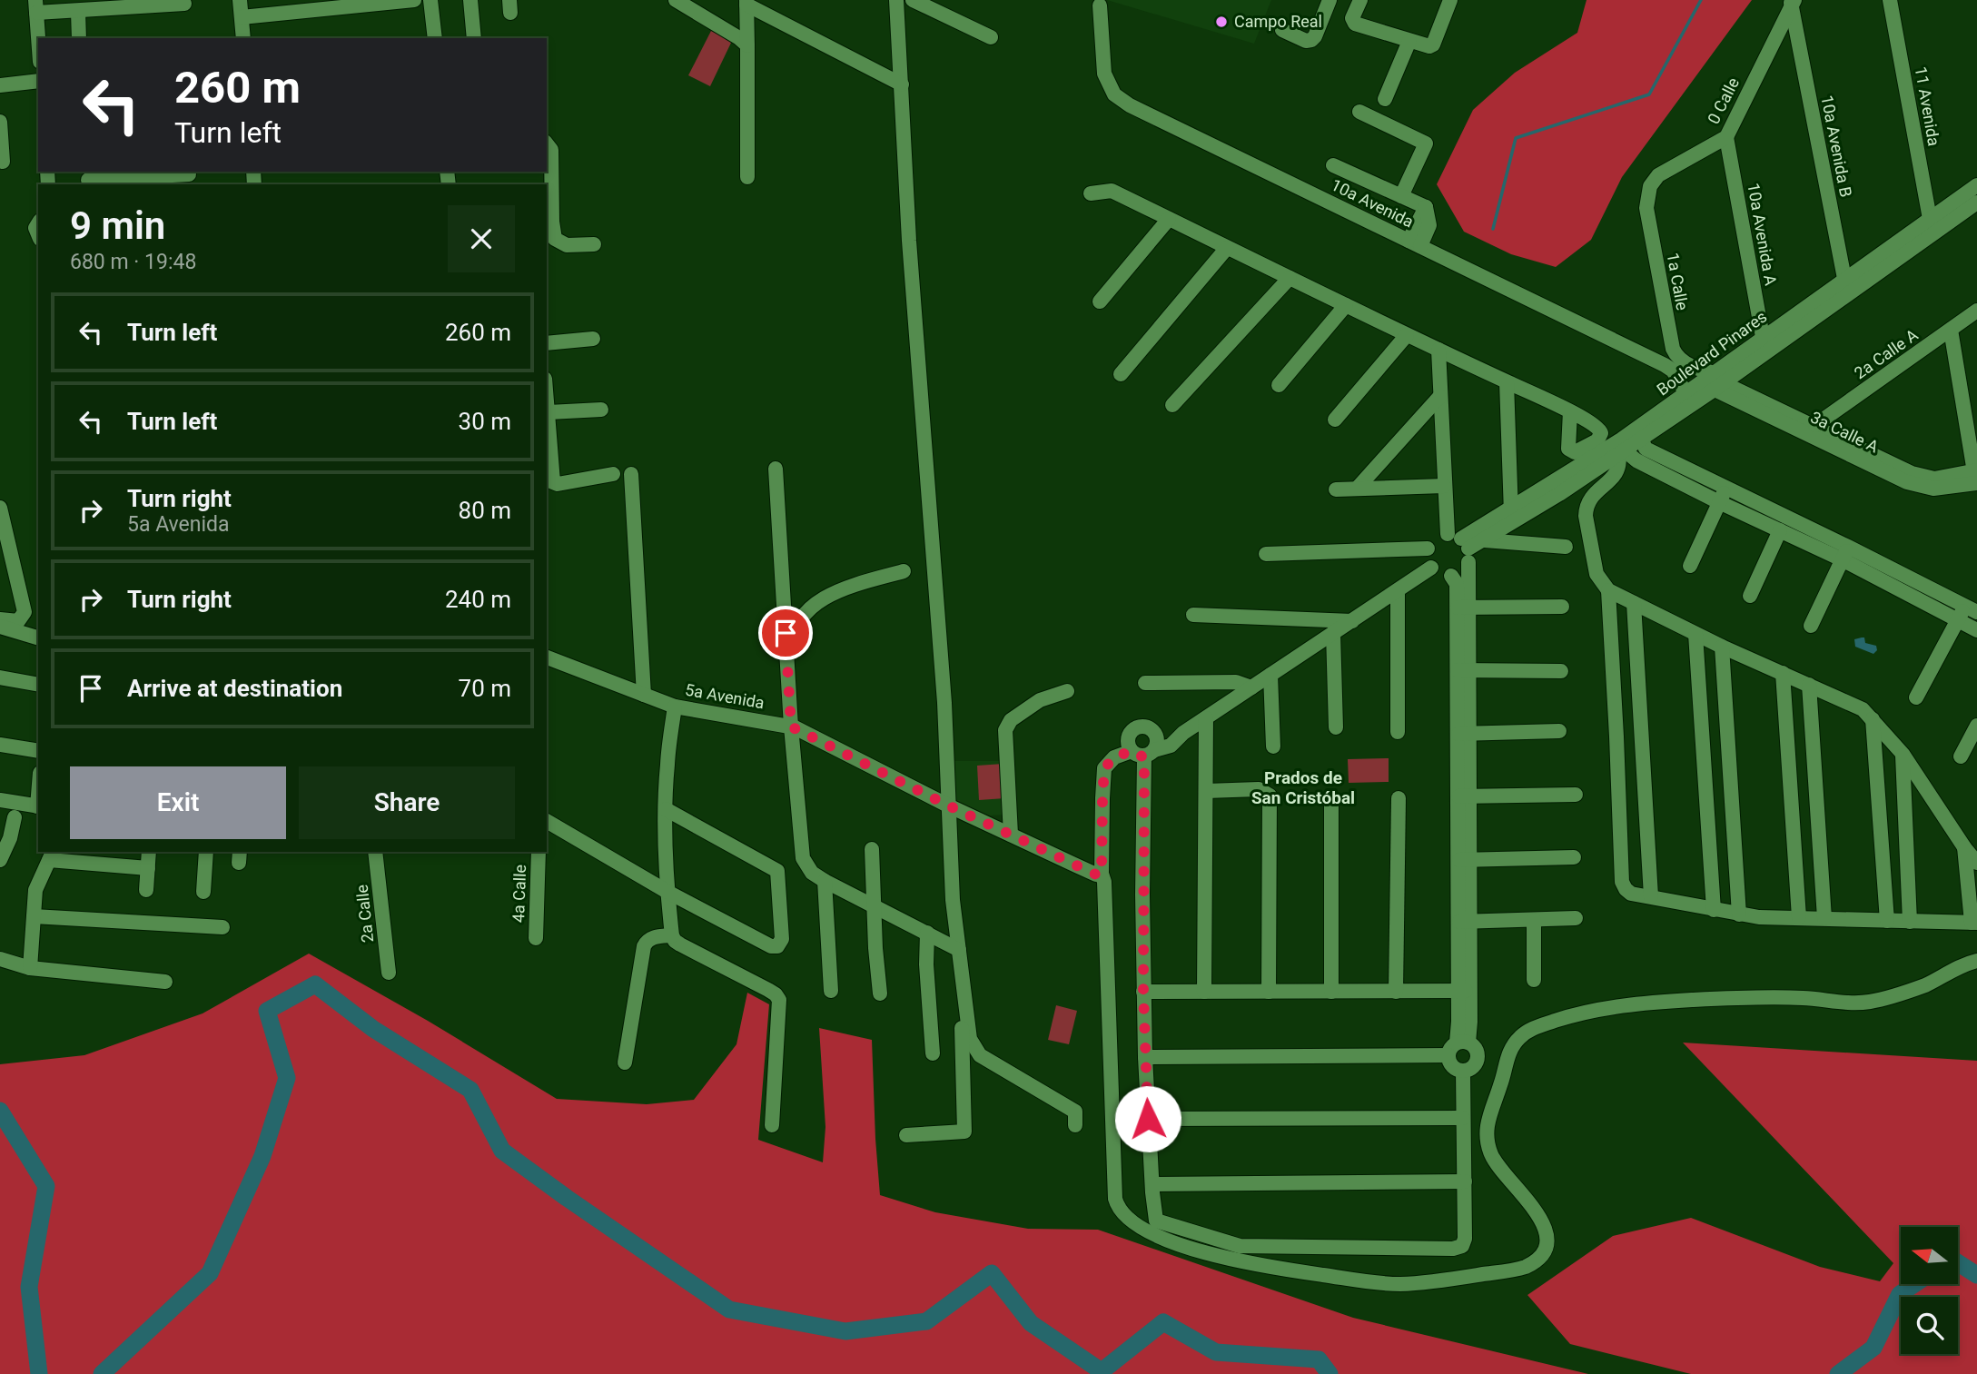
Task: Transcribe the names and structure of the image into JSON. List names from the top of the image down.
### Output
{
  "streets": {
    "street": [
      "0 Calle",
      "11 Avenida",
      "10a Avenida B",
      "10a Avenida",
      "10a Avenida A",
      "1a Calle",
      "Boulevard Pinares",
      "2a Calle A",
      "3a Calle A",
      "5a Avenida",
      "4a Calle",
      "2a Calle"
    ]
  },
  "crossings": [
    ["0 Calle", "10a Avenida B"],
    ["0 Calle", "10a Avenida A"],
    ["0 Calle", "1a Calle"],
    ["11 Avenida", "Boulevard Pinares"],
    ["10a Avenida B", "Boulevard Pinares"],
    ["10a Avenida", "Boulevard Pinares"],
    ["10a Avenida A", "Boulevard Pinares"],
    ["1a Calle", "Boulevard Pinares"],
    ["1a Calle", "3a Calle A"],
    ["Boulevard Pinares", "3a Calle A"],
    ["2a Calle A", "3a Calle A"]
  ],
  "districts": ["Prados de San Cristóbal"],
  "places": ["Campo Real"],
  "north": "left",
  "page": {
    "turn": ["260 m", "Turn left"],
    "heading": ["9 min", "680 m · 19:48"],
    "list": [
      {
        "name": "Turn left",
        "value": "260 m"
      },
      {
        "name": "Turn left",
        "value": "30 m"
      },
      {
        "name": "Turn right",
        "note": "5a Avenida",
        "value": "80 m"
      },
      {
        "name": "Turn right",
        "value": "240 m"
      },
      {
        "name": "Arrive at destination",
        "value": "70 m"
      }
    ],
    "buttons": ["Exit", "Share"]
  }
}
